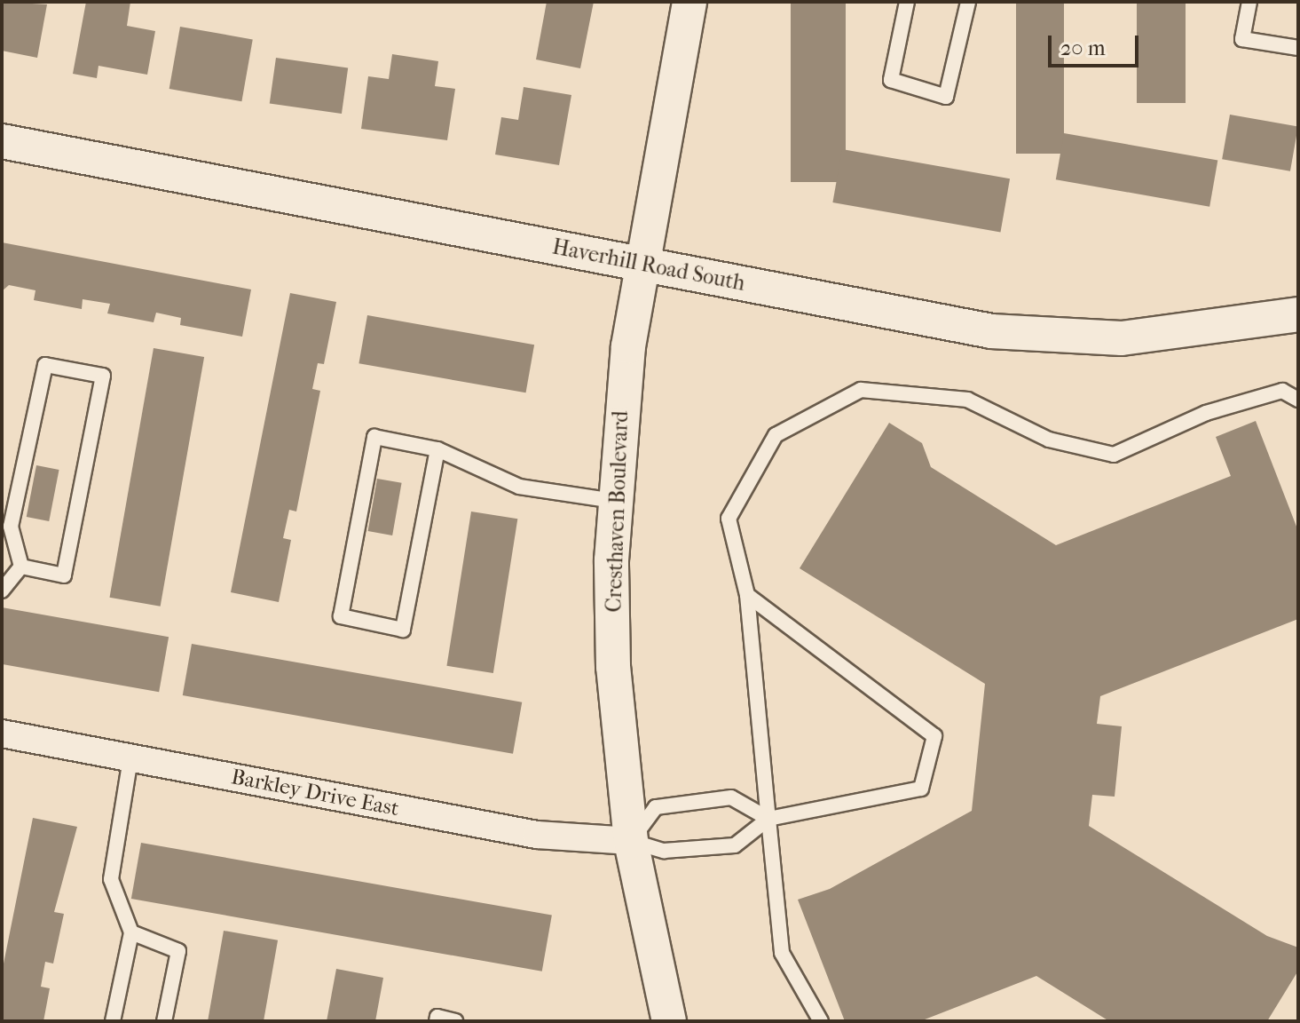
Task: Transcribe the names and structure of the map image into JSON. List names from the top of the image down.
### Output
{
  "streets": {
    "street": ["Haverhill Road South", "Cresthaven Boulevard", "Barkley Drive East"]
  },
  "crossings": [
    ["Haverhill Road South", "Cresthaven Boulevard"],
    ["Cresthaven Boulevard", "Barkley Drive East"]
  ],
  "scale_bar": "20 m"
}
